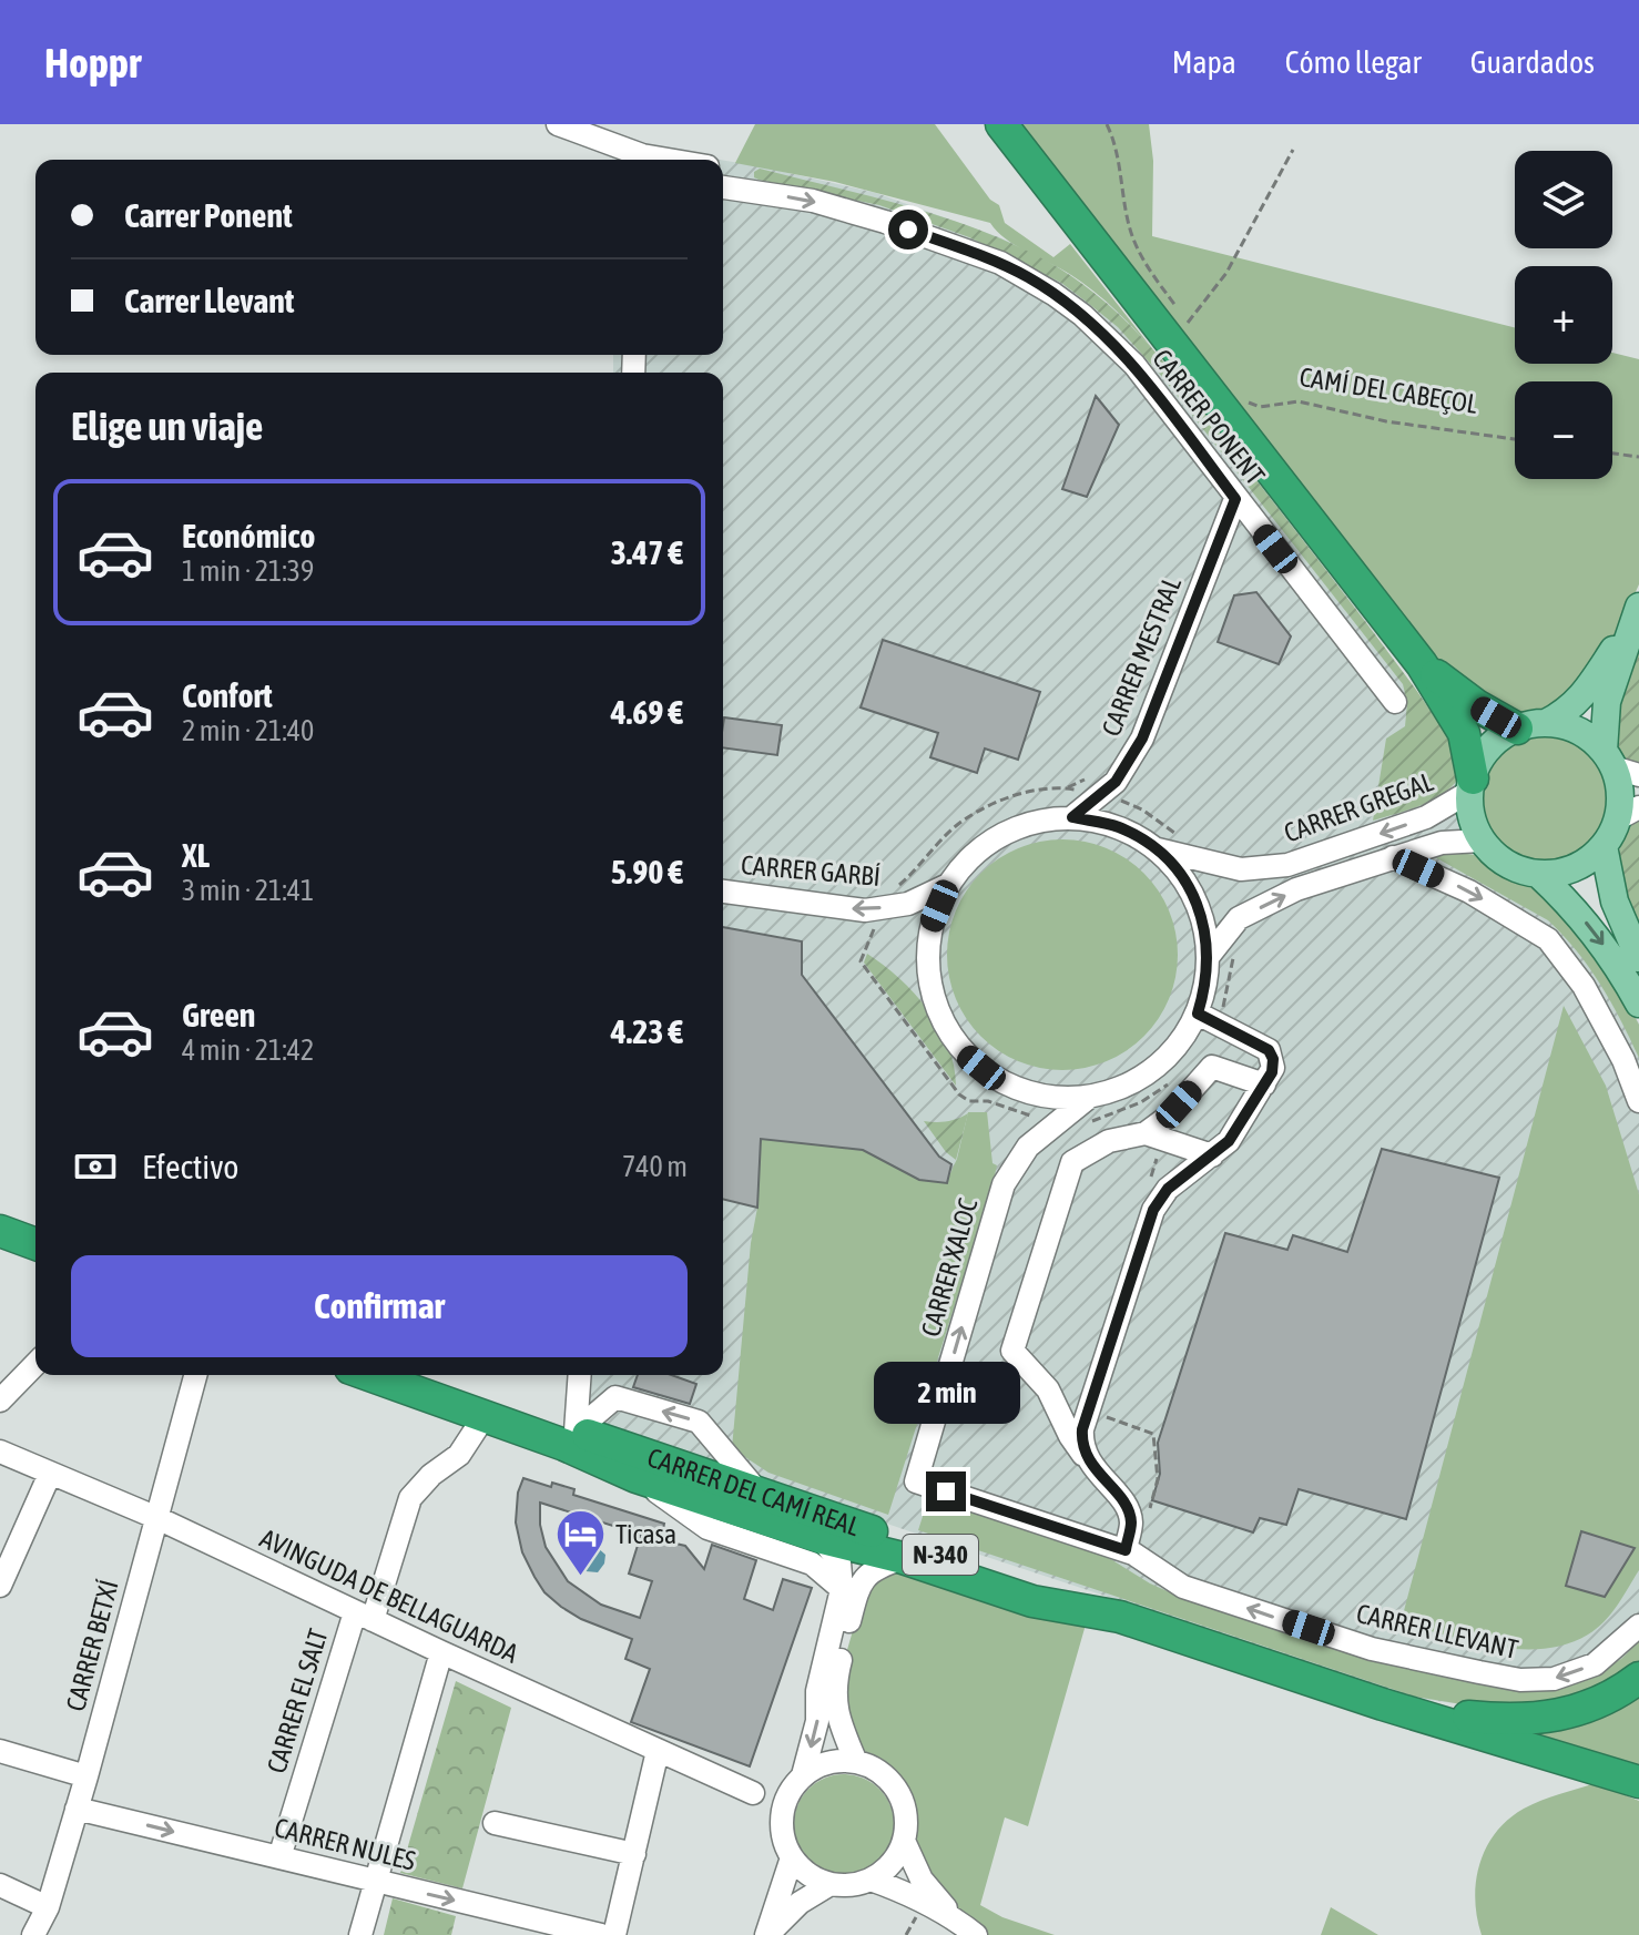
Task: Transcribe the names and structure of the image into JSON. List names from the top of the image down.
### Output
{
  "streets": {
    "highway": ["CARRER DEL CAMÍ REAL", "N-340"],
    "street": [
      "CARRER PONENT",
      "CARRER MESTRAL",
      "CARRER GREGAL",
      "CARRER GARBÍ",
      "CARRER XALOC",
      "AVINGUDA DE BELLAGUARDA",
      "CARRER LLEVANT",
      "CARRER BETXÍ",
      "CARRER EL SALT",
      "CARRER NULES"
    ],
    "path": ["CAMÍ DEL CABEÇOL"]
  },
  "crossings": [
    ["CARRER PONENT", "CARRER MESTRAL"],
    ["CARRER MESTRAL", "CARRER GREGAL"],
    ["CARRER MESTRAL", "CARRER GARBÍ"],
    ["CARRER MESTRAL", "CARRER XALOC"],
    ["CARRER GREGAL", "CARRER GARBÍ"],
    ["CARRER GREGAL", "CARRER XALOC"],
    ["CARRER GARBÍ", "CARRER XALOC"],
    ["CARRER XALOC", "CARRER LLEVANT"],
    ["CARRER DEL CAMÍ REAL", "N-340"],
    ["AVINGUDA DE BELLAGUARDA", "CARRER BETXÍ"],
    ["AVINGUDA DE BELLAGUARDA", "CARRER EL SALT"],
    ["CARRER BETXÍ", "CARRER NULES"],
    ["CARRER EL SALT", "CARRER NULES"]
  ],
  "one_way": [
    "CARRER PONENT",
    "CARRER GARBÍ",
    "CARRER LLEVANT",
    "CARRER NULES"
  ],
  "places": {
    "hotel": ["Ticasa"]
  },
  "page": {
    "header": "Hoppr",
    "nav": ["Mapa", "Cómo llegar", "Guardados"],
    "map_buttons": ["+", "−"],
    "banner": ["Carrer Ponent", "Carrer Llevant"],
    "heading": "Elige un viaje",
    "list": [
      {
        "name": "Económico",
        "note": "1 min · 21:39",
        "value": "3.47 €"
      },
      {
        "name": "Confort",
        "note": "2 min · 21:40",
        "value": "4.69 €"
      },
      {
        "name": "XL",
        "note": "3 min · 21:41",
        "value": "5.90 €"
      },
      {
        "name": "Green",
        "note": "4 min · 21:42",
        "value": "4.23 €"
      }
    ],
    "pay": ["Efectivo", "740 m"],
    "buttons": "Confirmar",
    "bubble": "2 min"
  }
}
